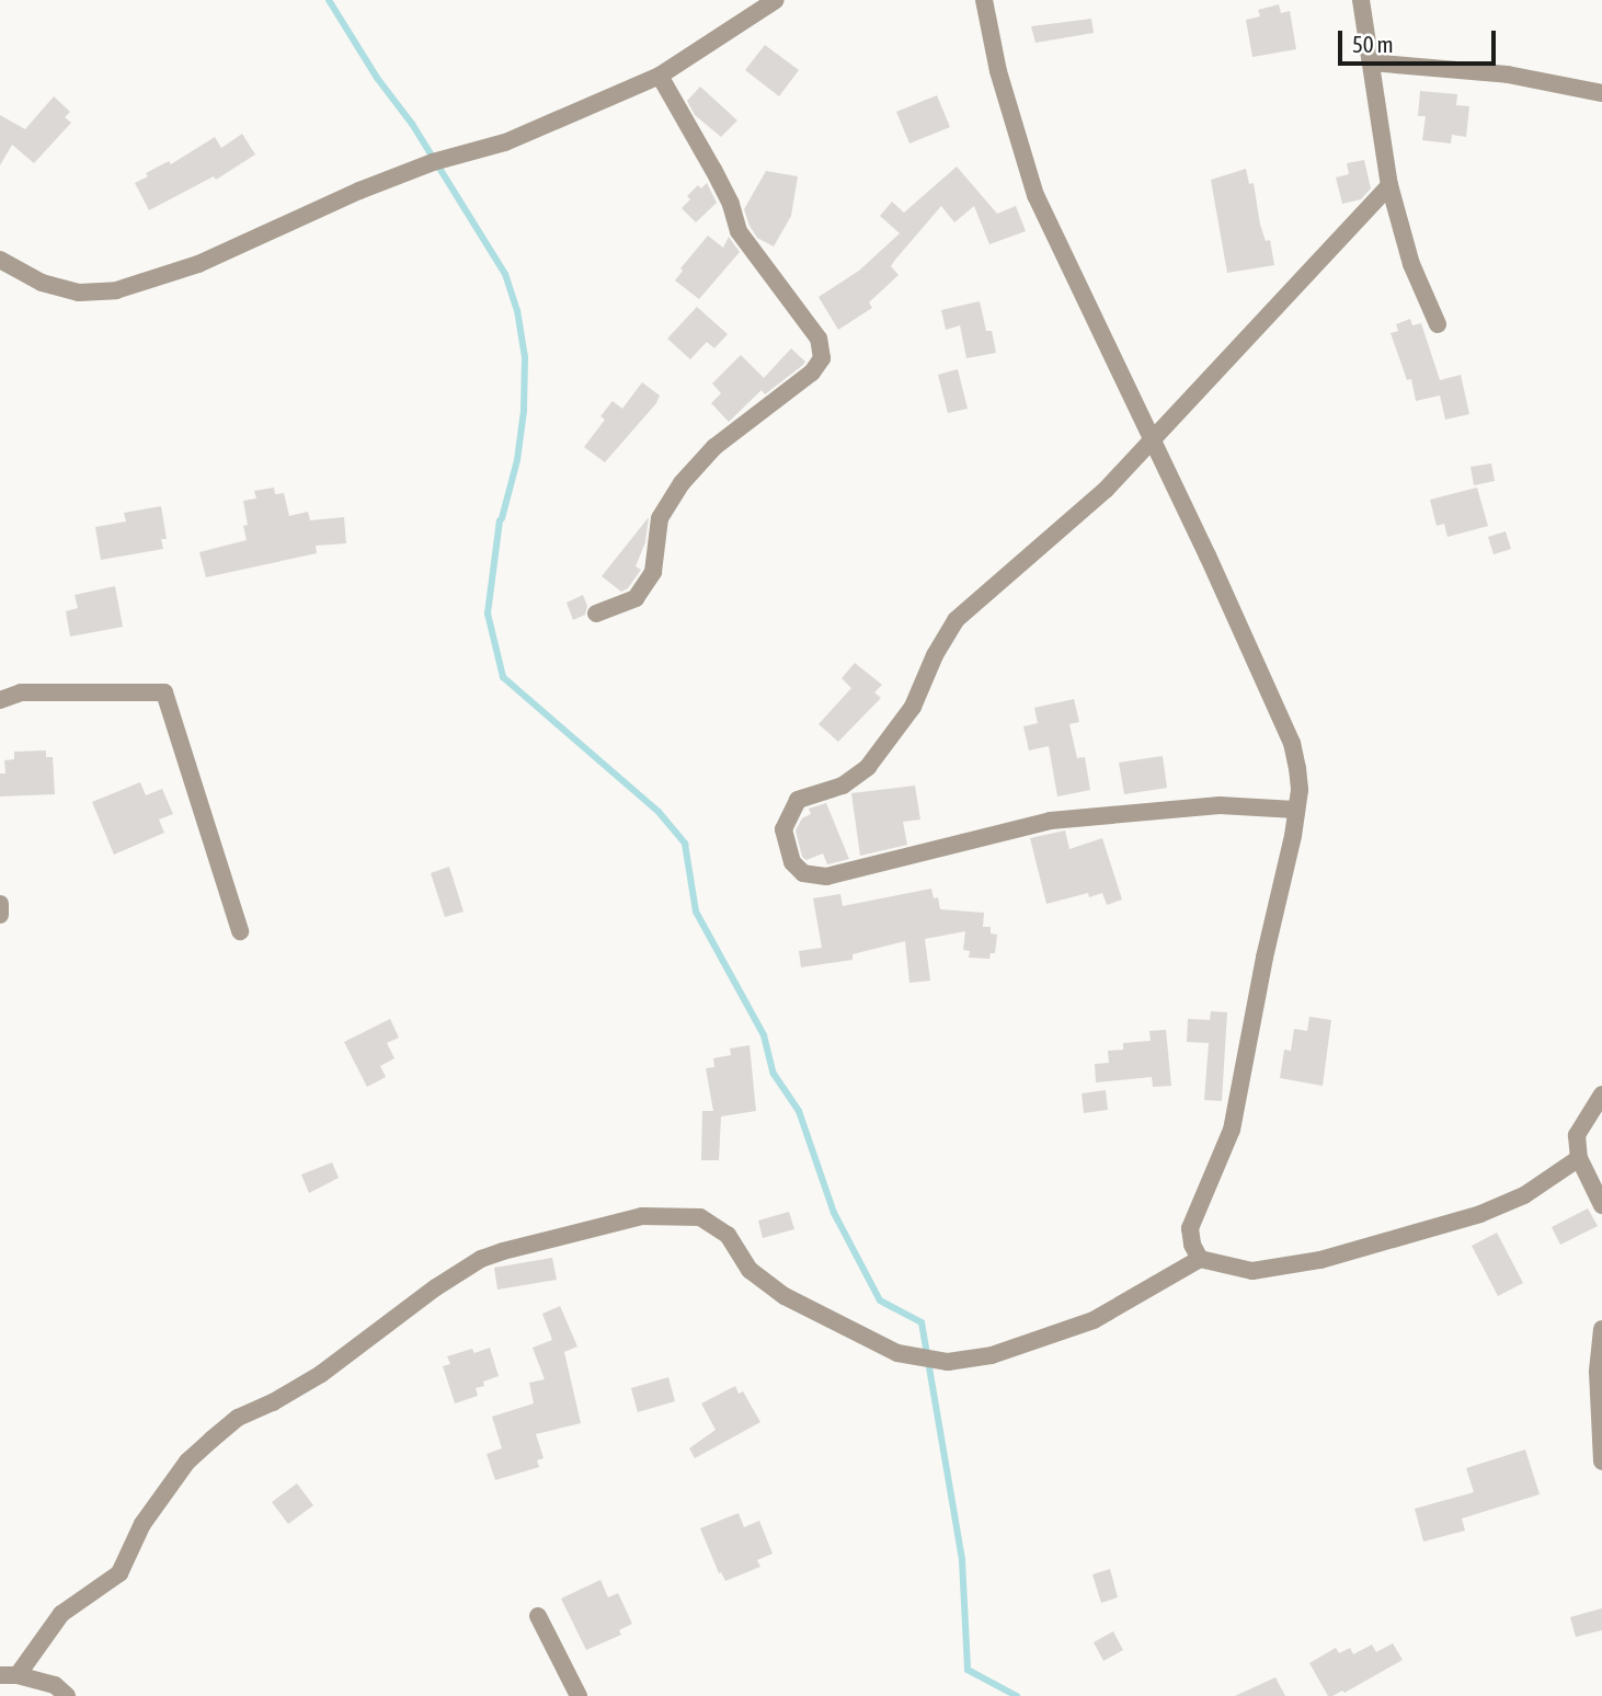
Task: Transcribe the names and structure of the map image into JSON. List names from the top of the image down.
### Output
{
  "scale_bar": "50 m"
}
